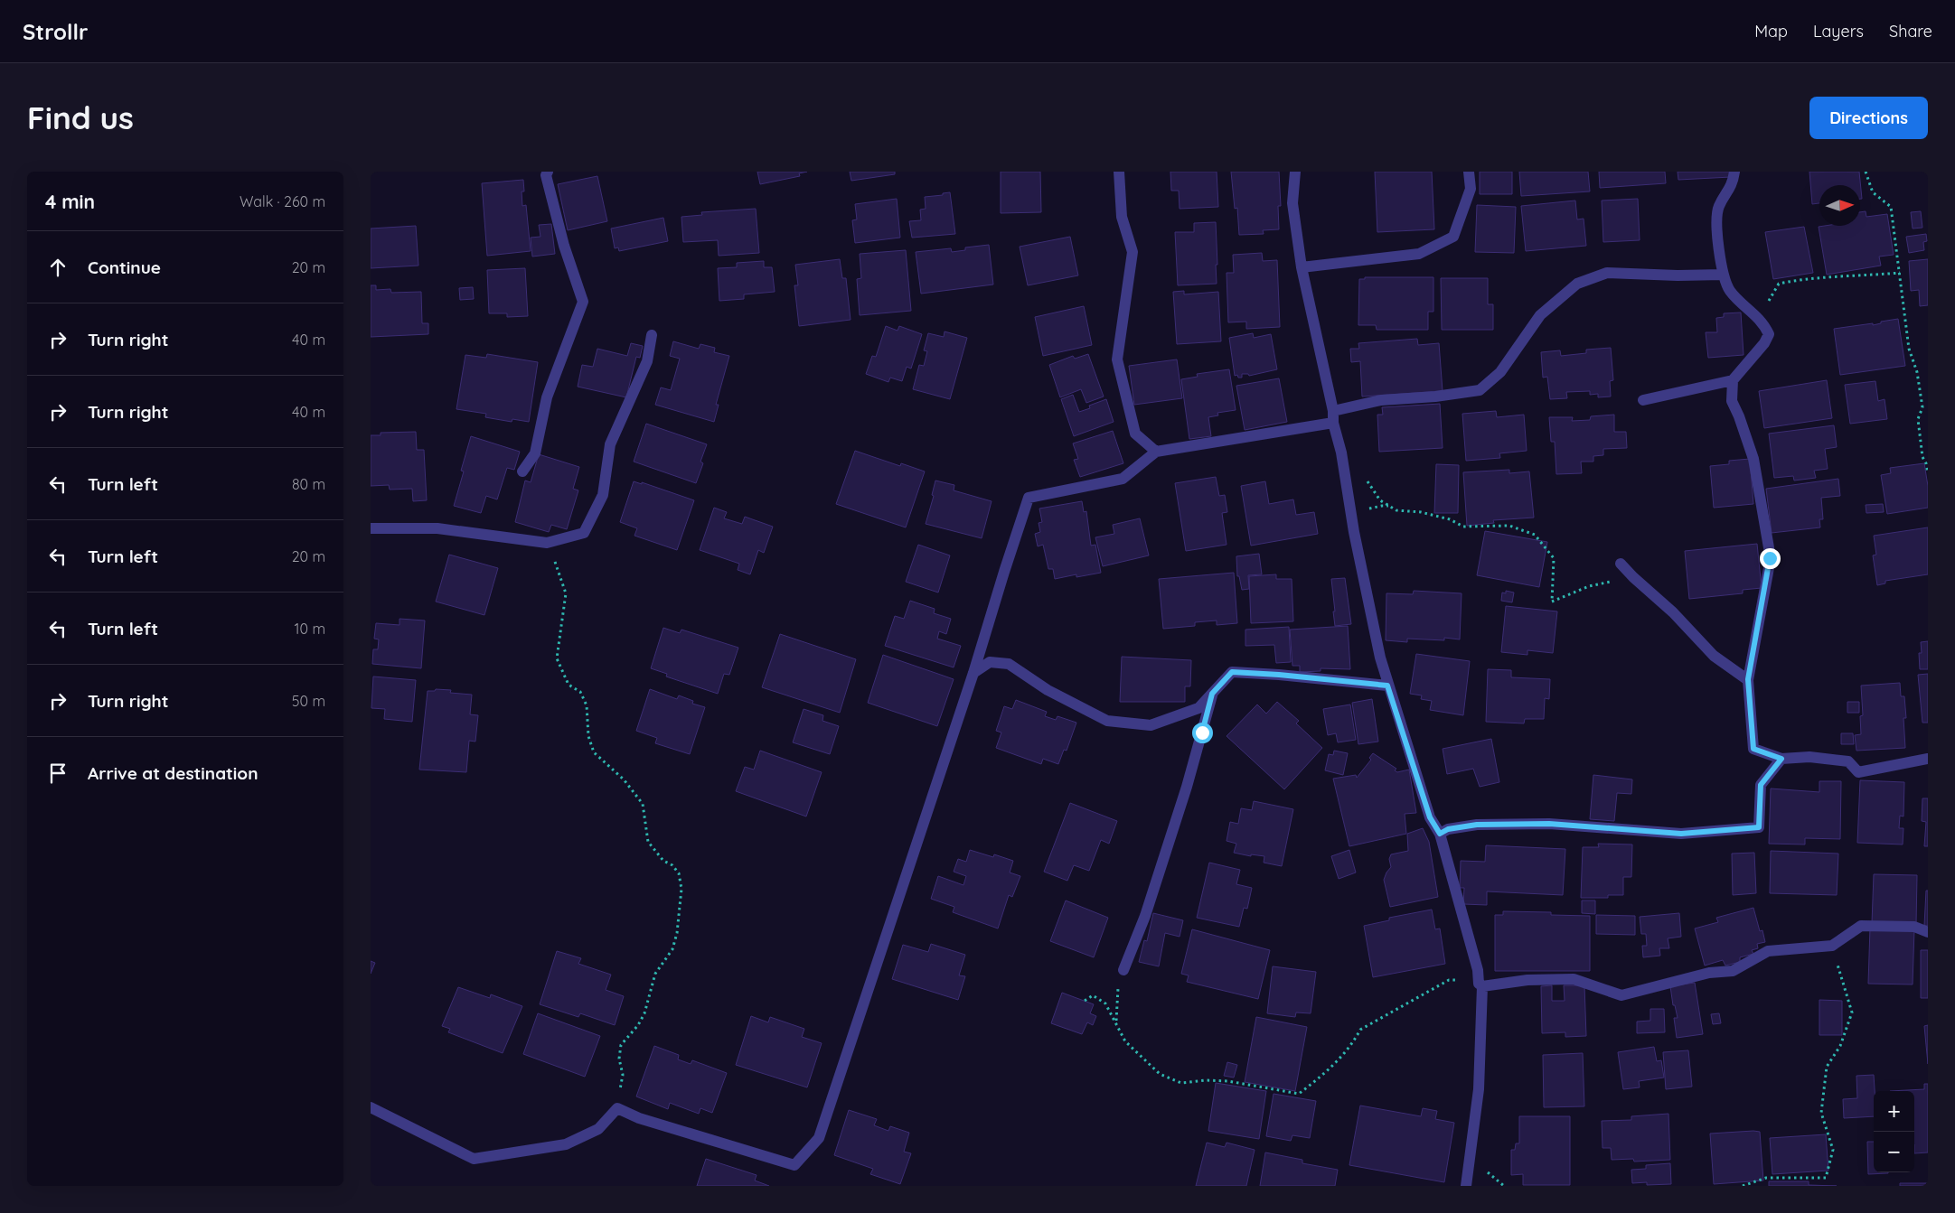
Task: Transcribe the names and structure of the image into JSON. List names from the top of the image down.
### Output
{
  "north": "right",
  "page": {
    "header": "Strollr",
    "nav": ["Map", "Layers", "Share"],
    "buttons": "Directions",
    "title": "Find us",
    "heading": ["4 min", "Walk · 260 m"],
    "list": [
      ["Continue", "20 m"],
      ["Turn right", "40 m"],
      ["Turn right", "40 m"],
      ["Turn left", "80 m"],
      ["Turn left", "20 m"],
      ["Turn left", "10 m"],
      ["Turn right", "50 m"],
      "Arrive at destination"
    ],
    "map_buttons": ["+", "−"]
  }
}
